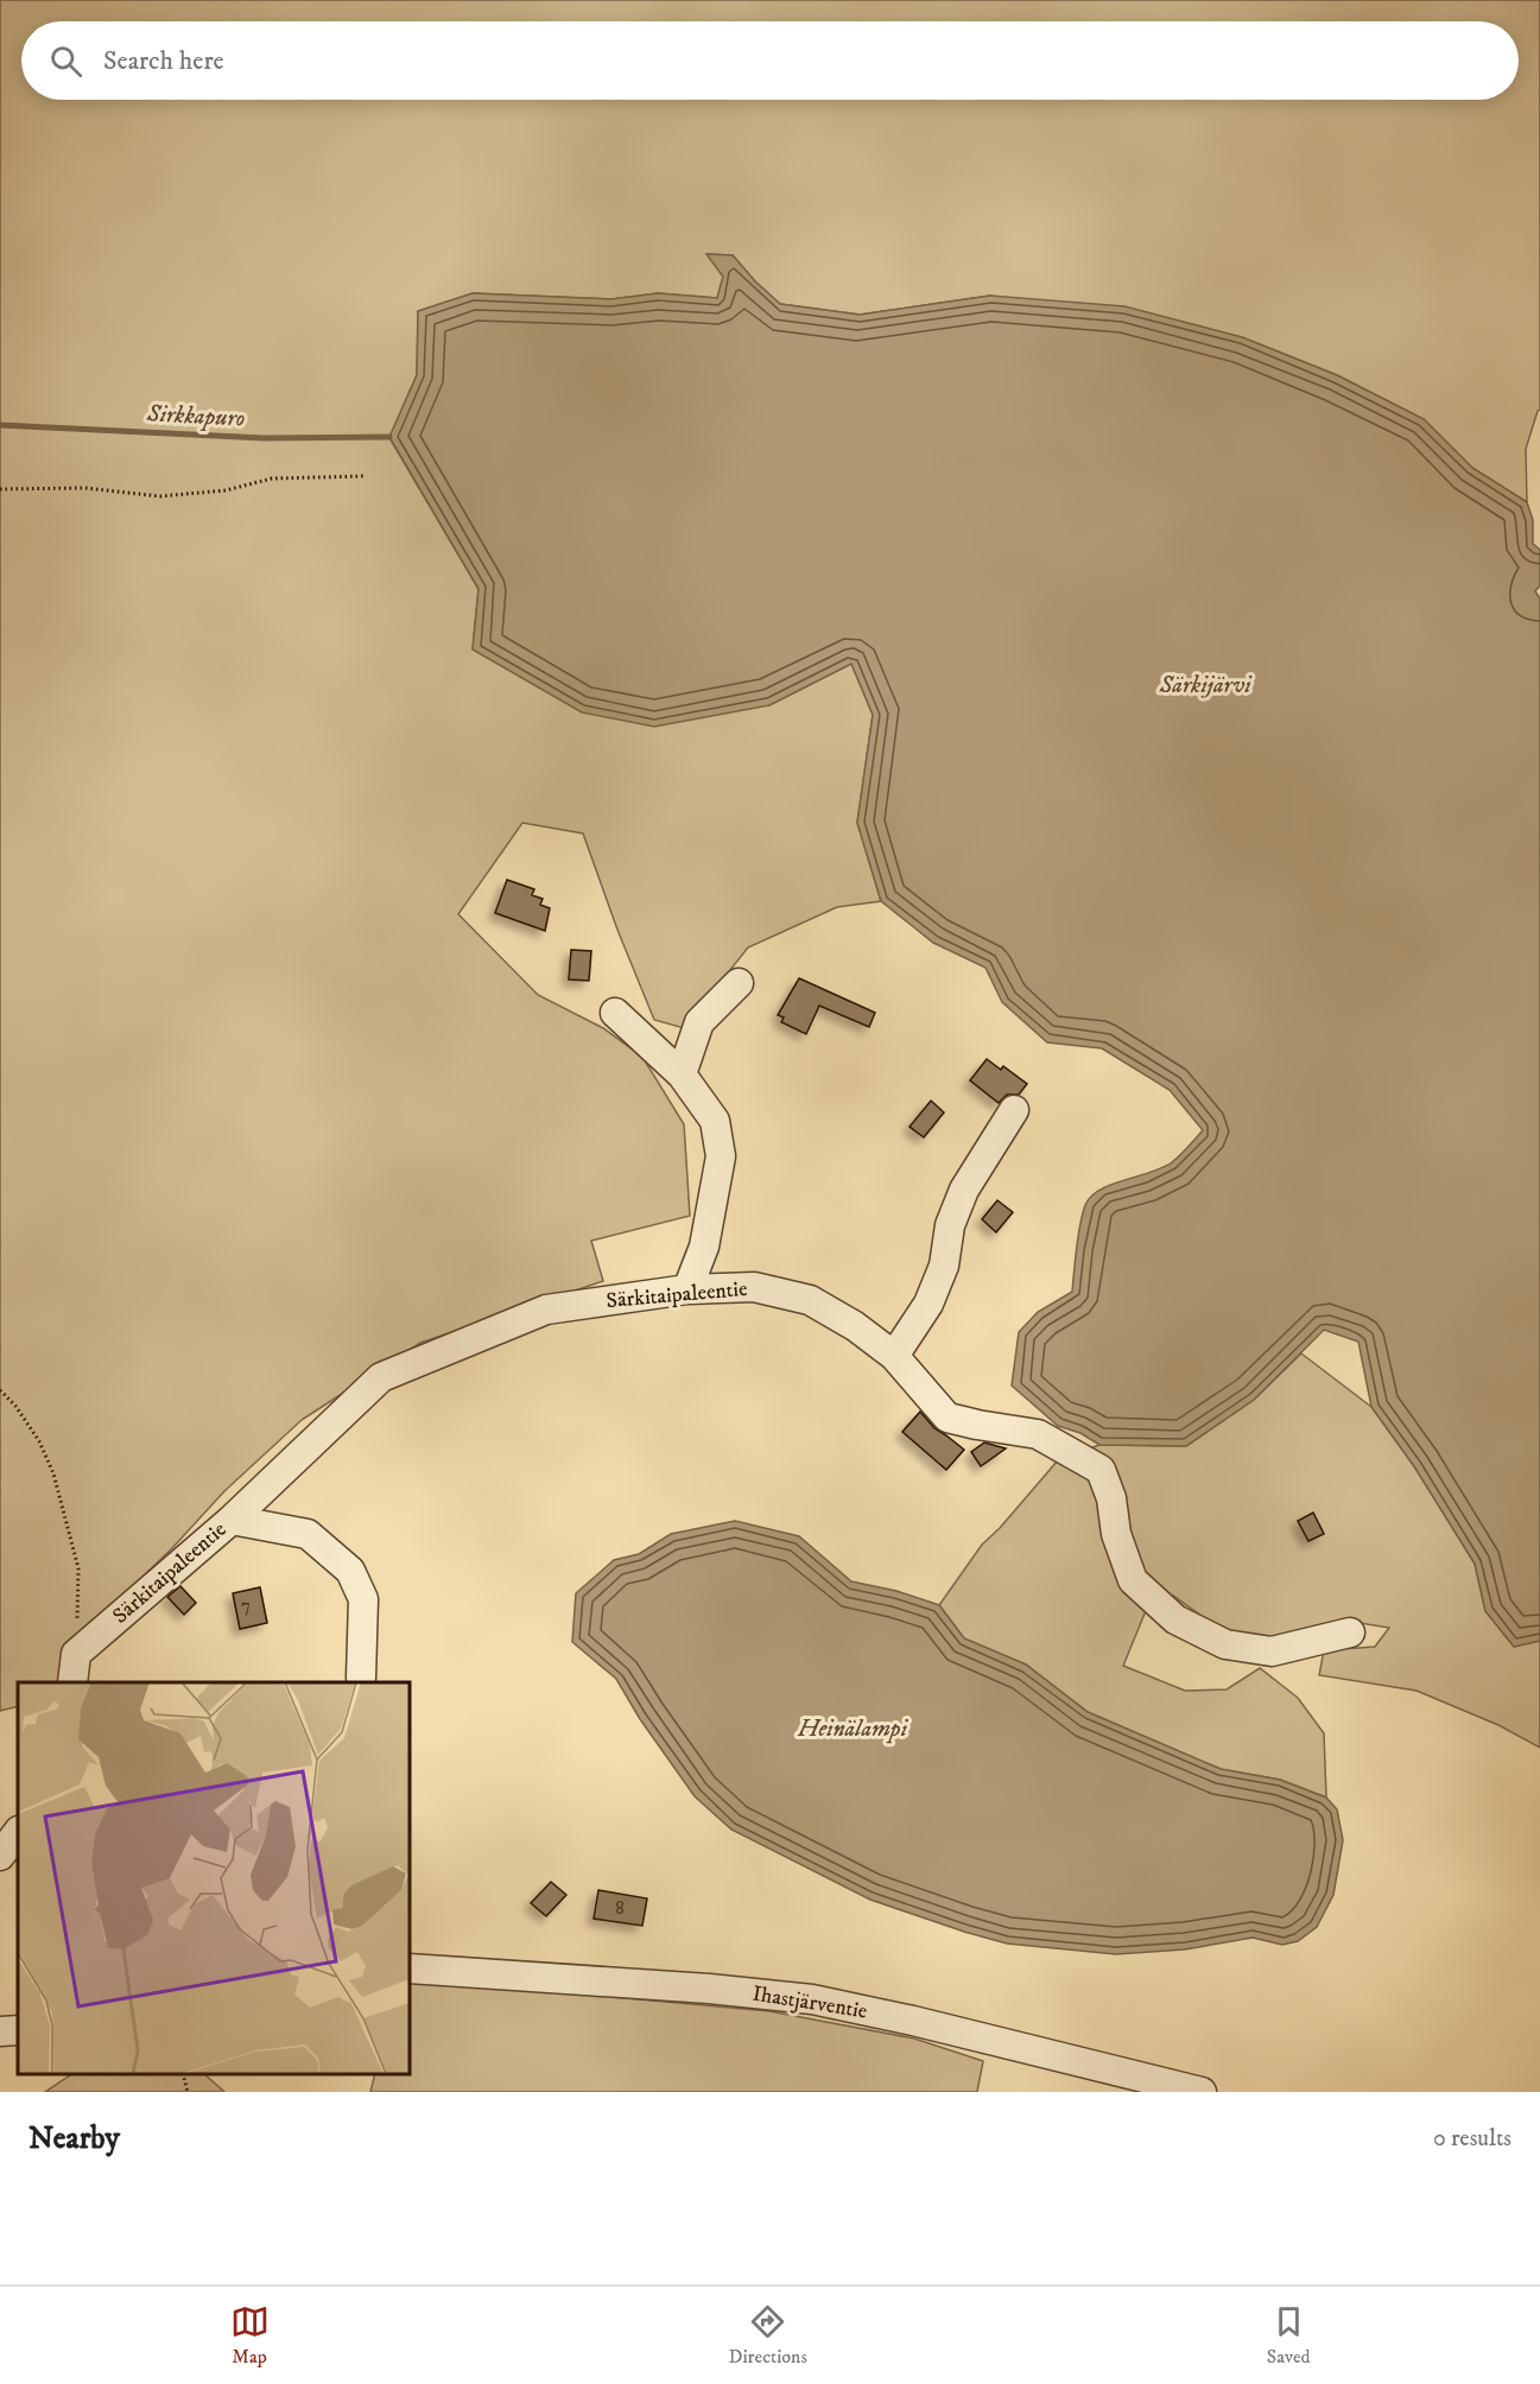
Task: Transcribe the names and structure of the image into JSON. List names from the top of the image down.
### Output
{
  "streets": {
    "street": ["Särkitaipaleentie", "Ihastjärventie"]
  },
  "water": ["Sirkkapuro", "Särkijärvi", "Heinälampi"],
  "house_numbers": ["7", "8"],
  "page": {
    "search": "Search here",
    "heading": ["Nearby", "0 results"],
    "nav": ["Map", "Directions", "Saved"]
  }
}
